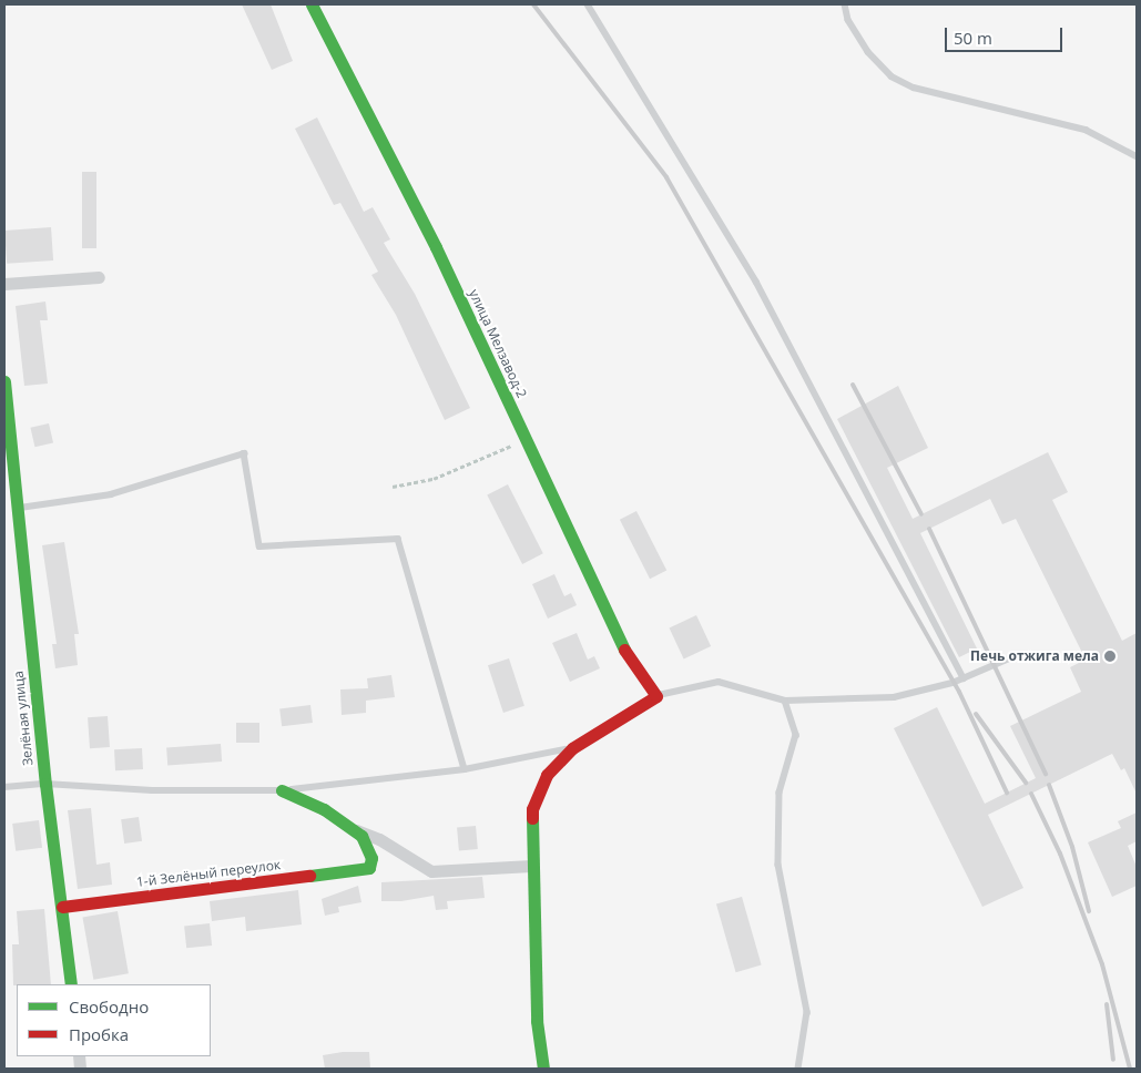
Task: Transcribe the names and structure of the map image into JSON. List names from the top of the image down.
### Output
{
  "streets": {
    "street": ["улица Мелзавод-2", "Зелёная улица", "1-й Зелёный переулок"]
  },
  "crossings": [
    ["Зелёная улица", "1-й Зелёный переулок"]
  ],
  "places": ["Печь отжига мела"],
  "legend": ["Свободно", "Пробка"],
  "scale_bar": "50 m"
}
